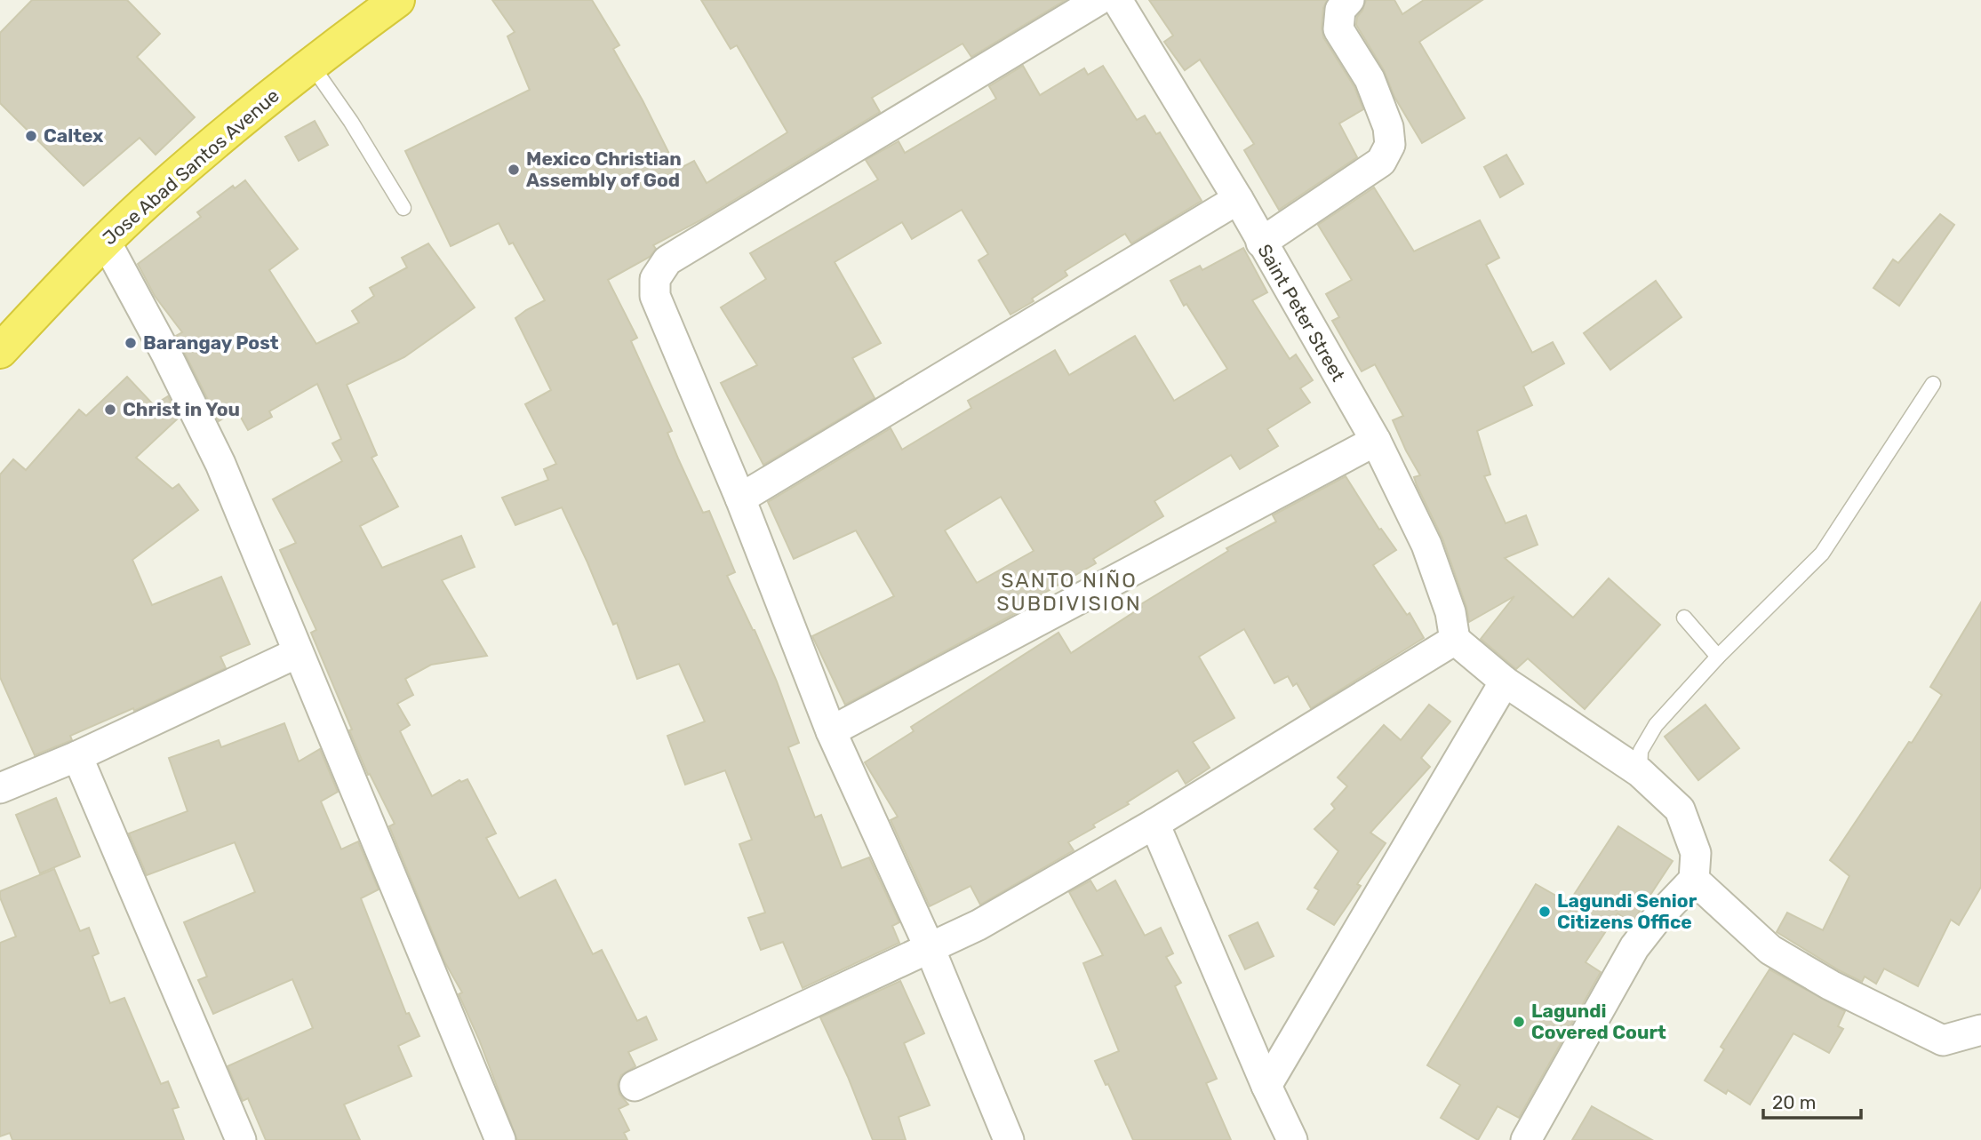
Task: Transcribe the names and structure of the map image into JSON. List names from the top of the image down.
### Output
{
  "streets": {
    "highway": ["Jose Abad Santos Avenue"],
    "street": ["Saint Peter Street"]
  },
  "districts": ["SANTO NIÑO SUBDIVISION"],
  "places": [
    "Caltex",
    "Mexico Christian Assembly of God",
    "Barangay Post",
    "Christ in You",
    "Lagundi Senior Citizens Office",
    "Lagundi Covered Court"
  ],
  "scale_bar": "20 m"
}
